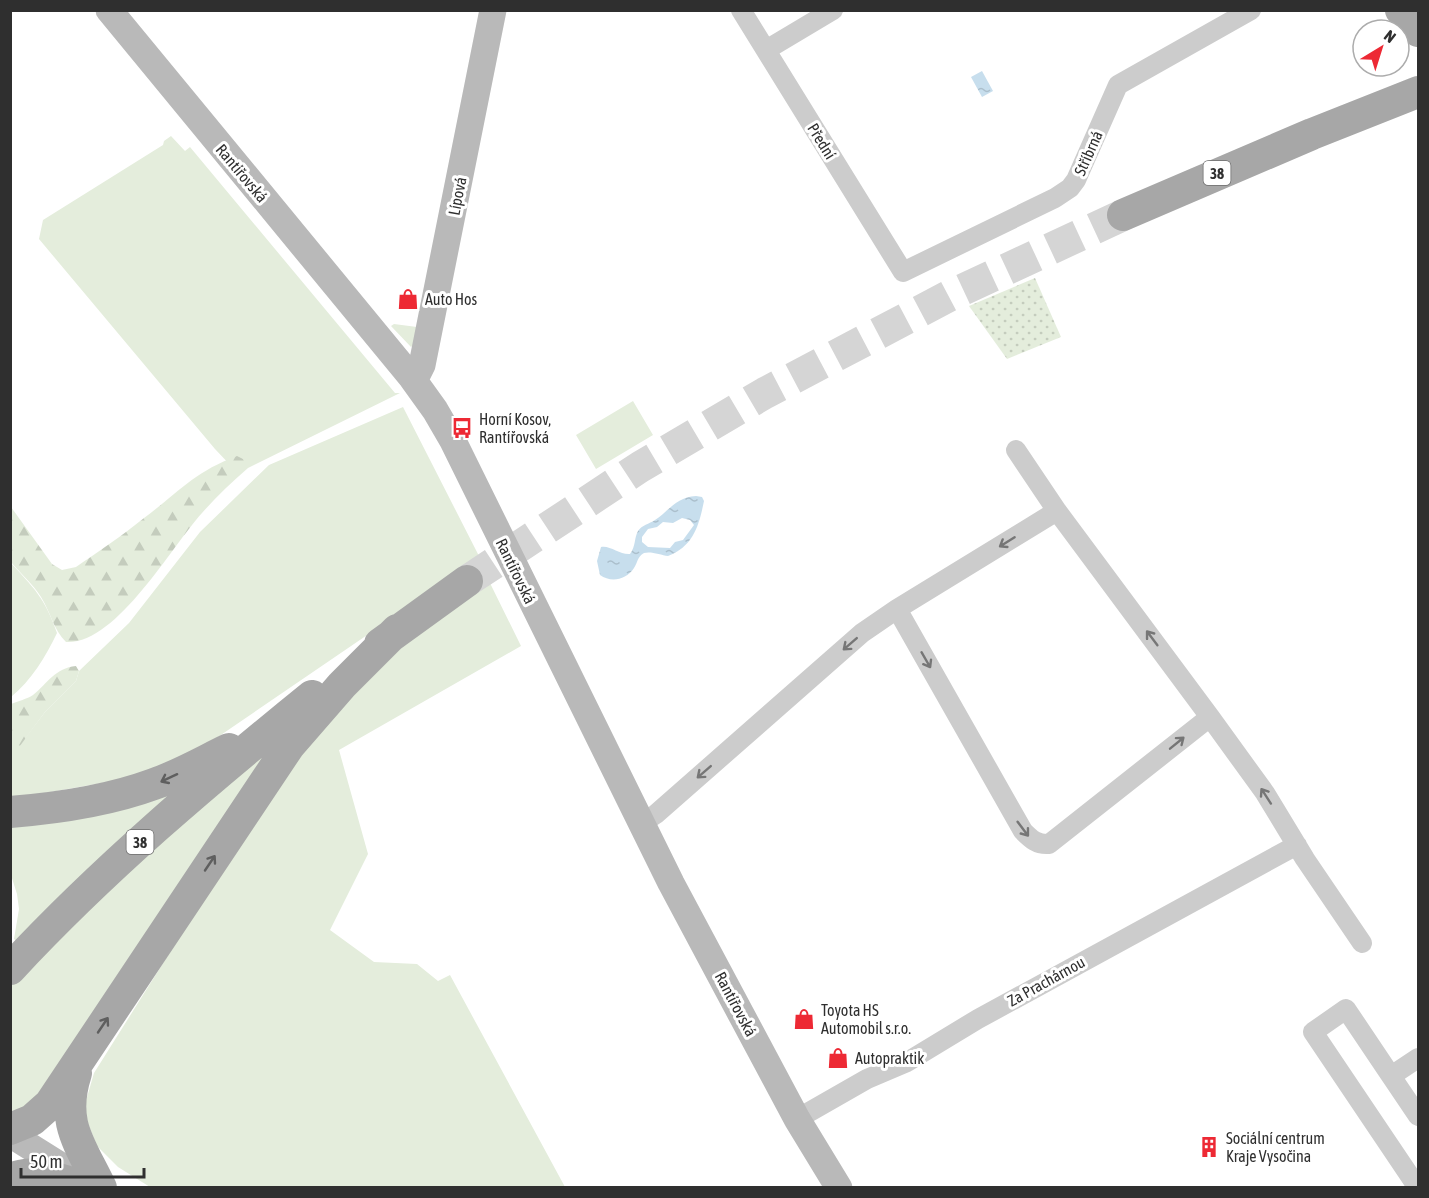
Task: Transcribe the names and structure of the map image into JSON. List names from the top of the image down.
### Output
{
  "streets": {
    "main road": ["38"],
    "street": [
      "Přední",
      "Stříbrná",
      "Rantířovská",
      "Lípová",
      "Za Prachárnou"
    ]
  },
  "crossings": [
    ["Přední", "Stříbrná"],
    ["Rantířovská", "Lípová"],
    ["Rantířovská", "Za Prachárnou"]
  ],
  "places": {
    "shop": ["Auto Hos", "Toyota HS Automobil s.r.o.", "Autopraktik"],
    "bus stop": ["Horní Kosov, Rantířovská"],
    "building": ["Sociální centrum Kraje Vysočina"]
  },
  "scale_bar": "50 m",
  "north": "top right"
}
